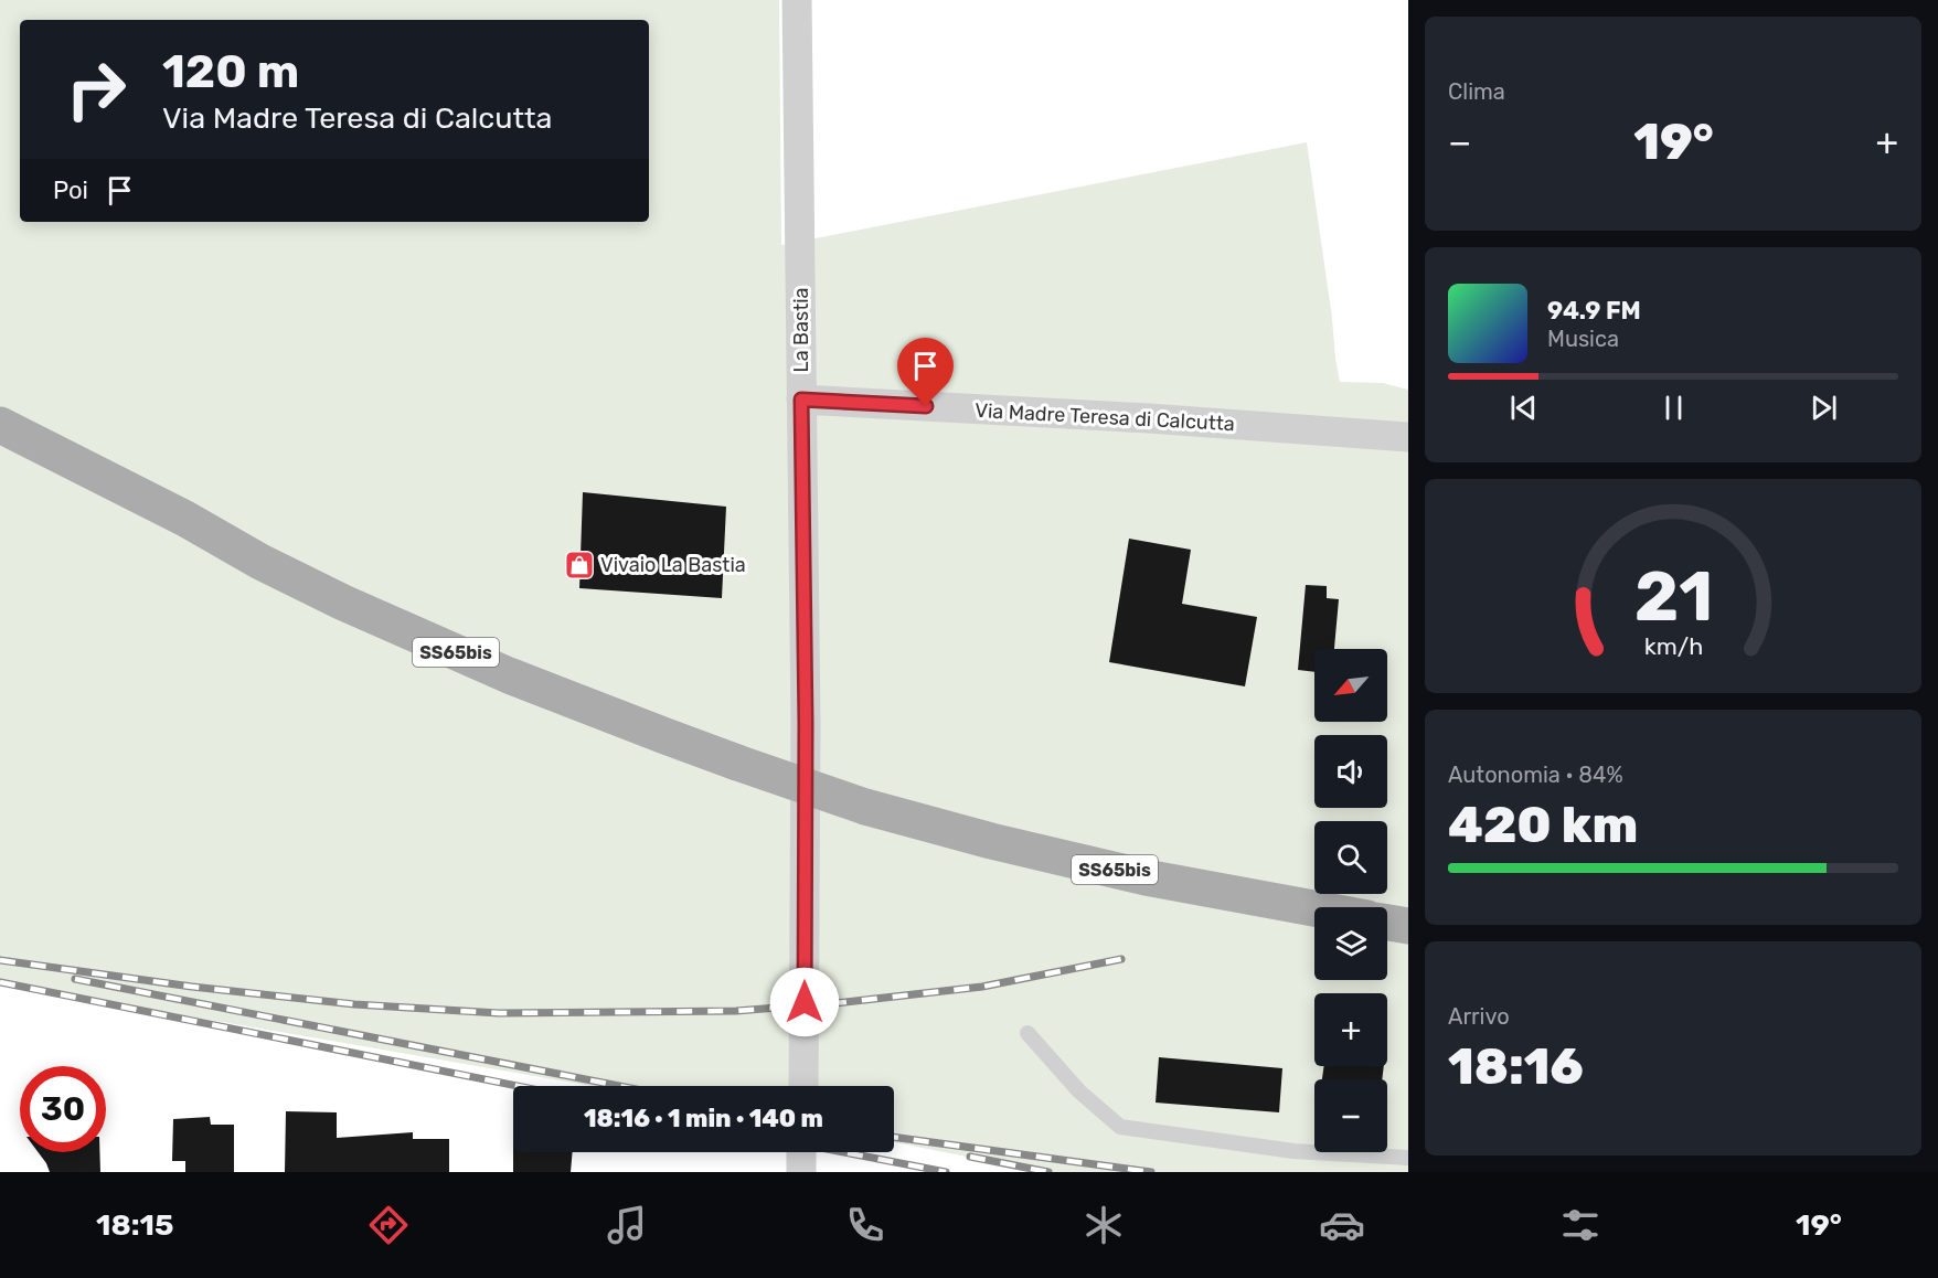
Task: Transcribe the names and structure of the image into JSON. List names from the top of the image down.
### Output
{
  "streets": {
    "main road": ["SS65bis"],
    "street": ["La Bastia", "Via Madre Teresa di Calcutta"]
  },
  "crossings": [
    ["La Bastia", "Via Madre Teresa di Calcutta"]
  ],
  "places": {
    "shop": ["Vivaio La Bastia"]
  },
  "north": "bottom left",
  "page": {
    "tile": [
      "Clima",
      ["Autonomia · 84%", "420 km"],
      ["Arrivo", "18:16"]
    ],
    "turn": ["120 m", "Via Madre Teresa di Calcutta"],
    "heat": ["−", "19°", "+"],
    "then": "Poi",
    "song": ["94.9 FM", "Musica"],
    "map_buttons": ["+", "−"],
    "limit": "30",
    "trip": "18:16 · 1 min · 140 m",
    "tabs": ["18:15", "19°"],
    "gauge": ["21", "km/h"]
  }
}
